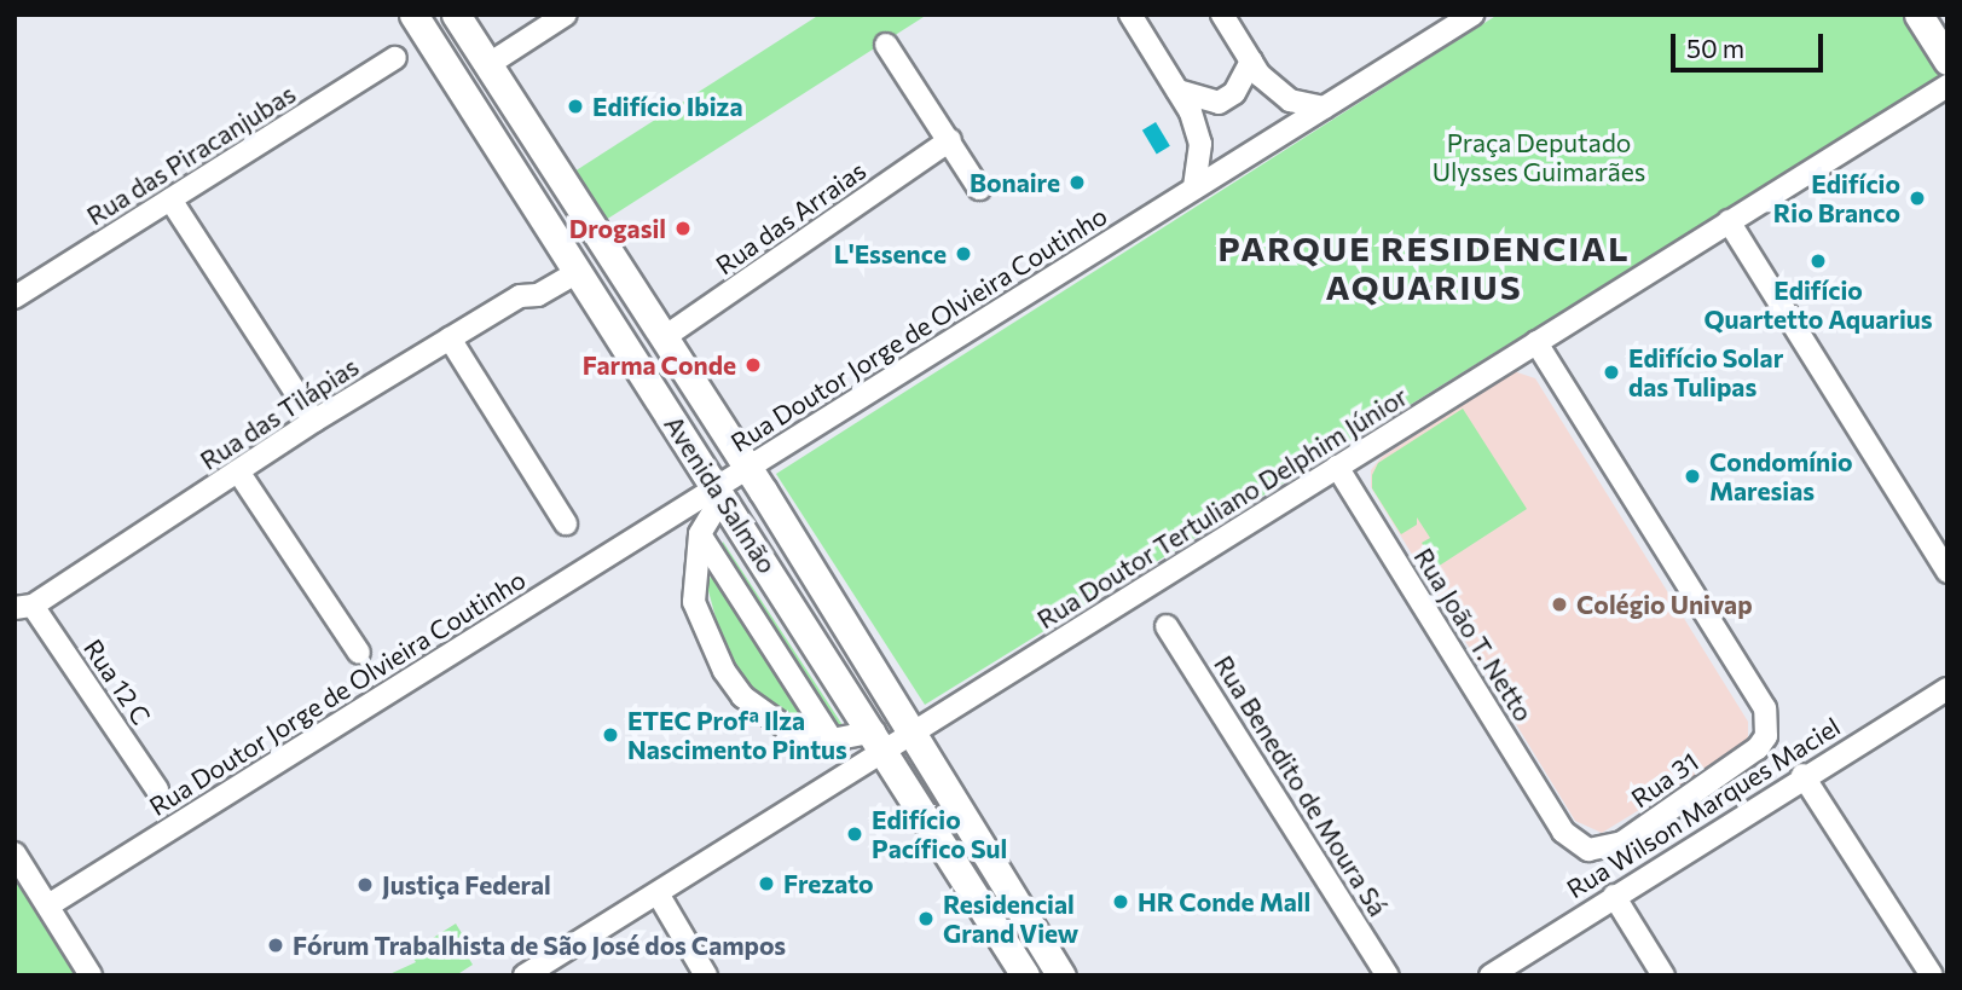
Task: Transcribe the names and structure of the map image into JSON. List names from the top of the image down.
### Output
{
  "streets": {
    "street": [
      "Rua das Piracanjubas",
      "Rua das Arraias",
      "Rua Doutor Jorge de Olvieira Coutinho",
      "Rua das Tilápias",
      "Avenida Salmão",
      "Rua Doutor Tertuliano Delphim Júnior",
      "Rua João T. Netto",
      "Rua 12 C",
      "Rua 31",
      "Rua Benedito de Moura Sá",
      "Rua Wilson Marques Maciel"
    ]
  },
  "crossings": [
    ["Rua das Arraias", "Avenida Salmão"],
    ["Rua Doutor Jorge de Olvieira Coutinho", "Avenida Salmão"],
    ["Rua das Tilápias", "Avenida Salmão"],
    ["Rua das Tilápias", "Rua 12 C"],
    ["Avenida Salmão", "Rua Doutor Tertuliano Delphim Júnior"],
    ["Rua Doutor Tertuliano Delphim Júnior", "Rua João T. Netto"],
    ["Rua Doutor Tertuliano Delphim Júnior", "Rua 31"],
    ["Rua João T. Netto", "Rua 31"]
  ],
  "districts": ["PARQUE RESIDENCIAL AQUARIUS"],
  "parks": ["Praça Deputado Ulysses Guimarães"],
  "places": [
    "Edifício Ibiza",
    "Bonaire",
    "Edifício Rio Branco",
    "Drogasil",
    "L'Essence",
    "Edifício Quartetto Aquarius",
    "Farma Conde",
    "Edifício Solar das Tulipas",
    "Condomínio Maresias",
    "Colégio Univap",
    "ETEC Profª Ilza Nascimento Pintus",
    "Edifício Pacífico Sul",
    "Frezato",
    "Justiça Federal",
    "HR Conde Mall",
    "Residencial Grand View",
    "Fórum Trabalhista de São José dos Campos"
  ],
  "scale_bar": "50 m"
}
